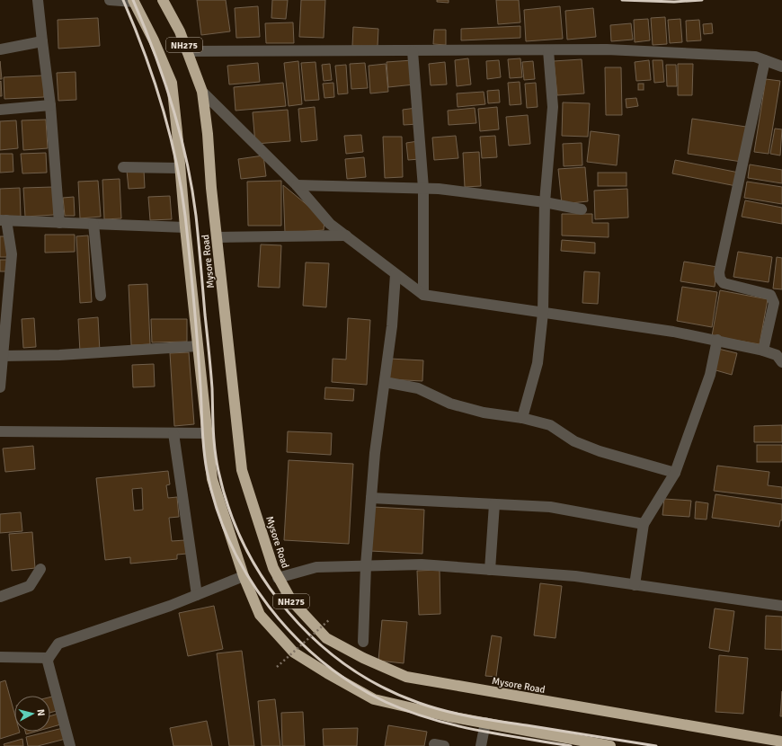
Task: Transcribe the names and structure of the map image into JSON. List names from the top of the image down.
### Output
{
  "streets": {
    "highway": ["NH275", "Mysore Road"]
  },
  "north": "right"
}
